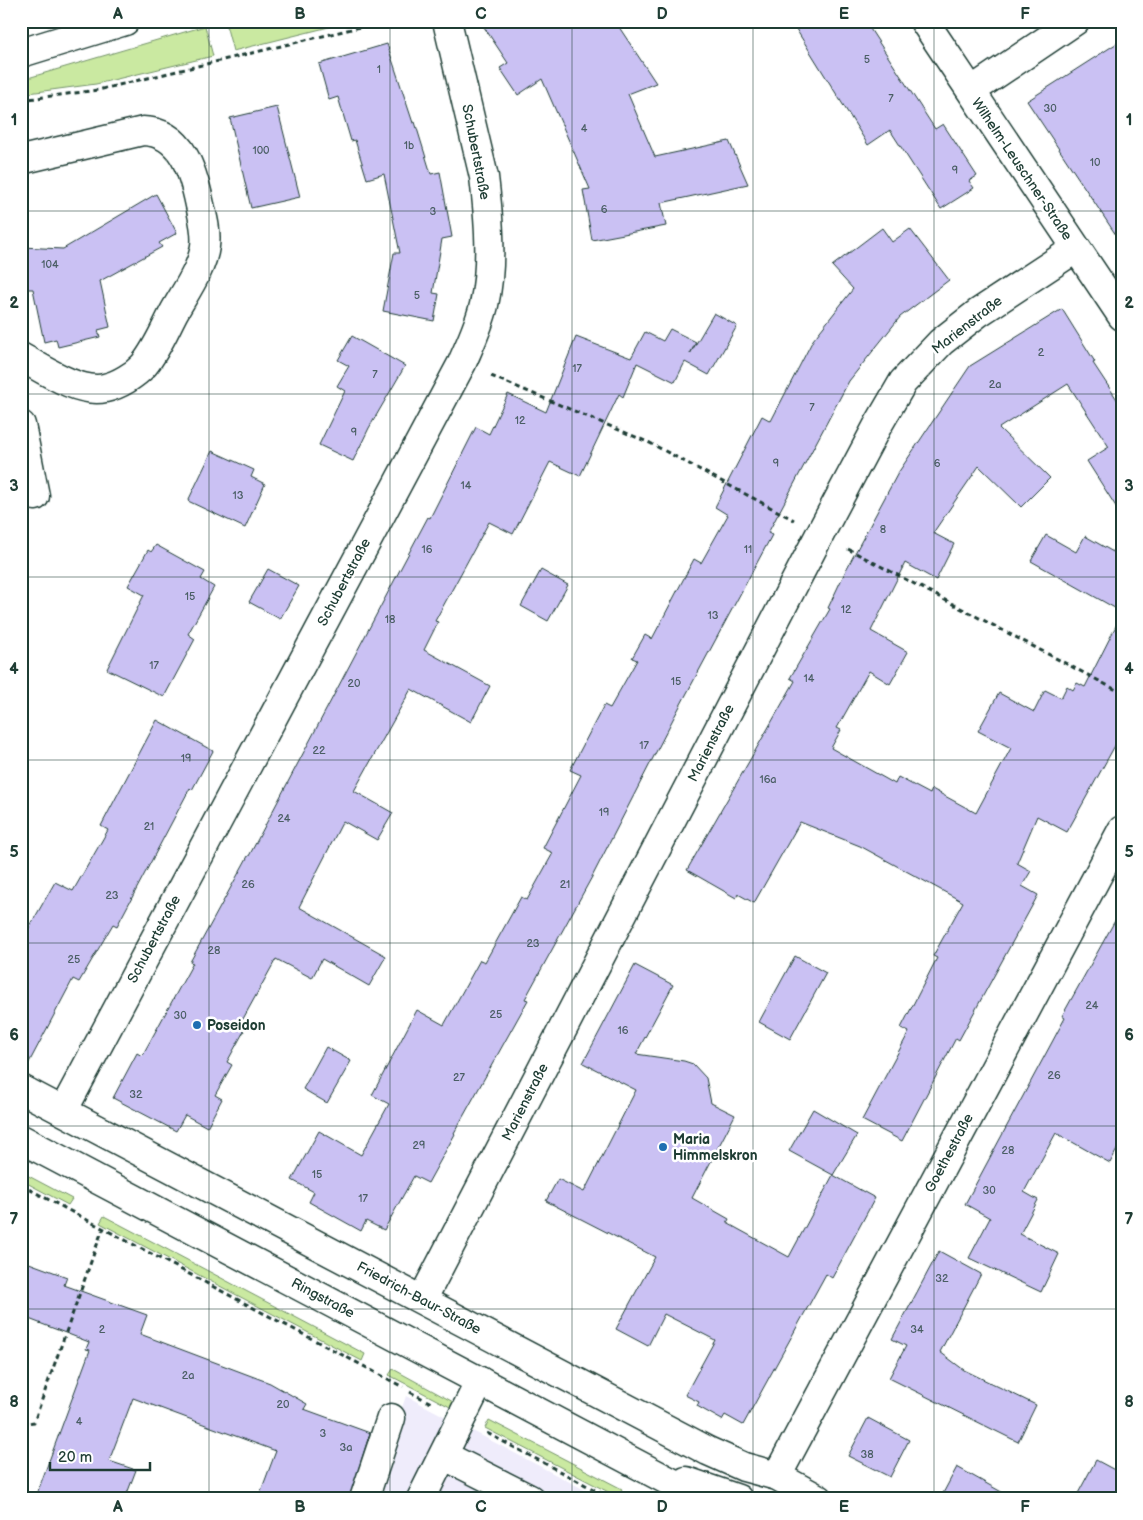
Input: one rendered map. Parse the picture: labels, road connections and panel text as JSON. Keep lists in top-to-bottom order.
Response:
{
  "streets": {
    "street": [
      "Schubertstraße",
      "Wilhelm-Leuschner-Straße",
      "Marienstraße",
      "Goethestraße",
      "Ringstraße",
      "Friedrich-Baur-Straße"
    ]
  },
  "crossings": [
    ["Schubertstraße", "Friedrich-Baur-Straße"],
    ["Wilhelm-Leuschner-Straße", "Marienstraße"],
    ["Marienstraße", "Friedrich-Baur-Straße"],
    ["Goethestraße", "Friedrich-Baur-Straße"]
  ],
  "places": ["Poseidon", "Maria Himmelskron"],
  "house_numbers": [
    "5",
    "1",
    "7",
    "30",
    "4",
    "1b",
    "100",
    "10",
    "9",
    "6",
    "3",
    "104",
    "5",
    "2",
    "17",
    "7",
    "2a",
    "7",
    "12",
    "9",
    "9",
    "6",
    "14",
    "13",
    "8",
    "16",
    "11",
    "15",
    "12",
    "13",
    "18",
    "17",
    "14",
    "15",
    "20",
    "17",
    "22",
    "19",
    "16a",
    "19",
    "24",
    "21",
    "26",
    "21",
    "23",
    "23",
    "28",
    "25",
    "24",
    "25",
    "30",
    "16",
    "26",
    "27",
    "32",
    "29",
    "28",
    "15",
    "30",
    "17",
    "32",
    "2",
    "34",
    "2a",
    "20",
    "4",
    "3",
    "3a",
    "38"
  ],
  "scale_bar": "20 m",
  "grid": {
    "columns": [
      "A",
      "B",
      "C",
      "D",
      "E",
      "F"
    ],
    "rows": [
      "1",
      "2",
      "3",
      "4",
      "5",
      "6",
      "7",
      "8"
    ]
  }
}
